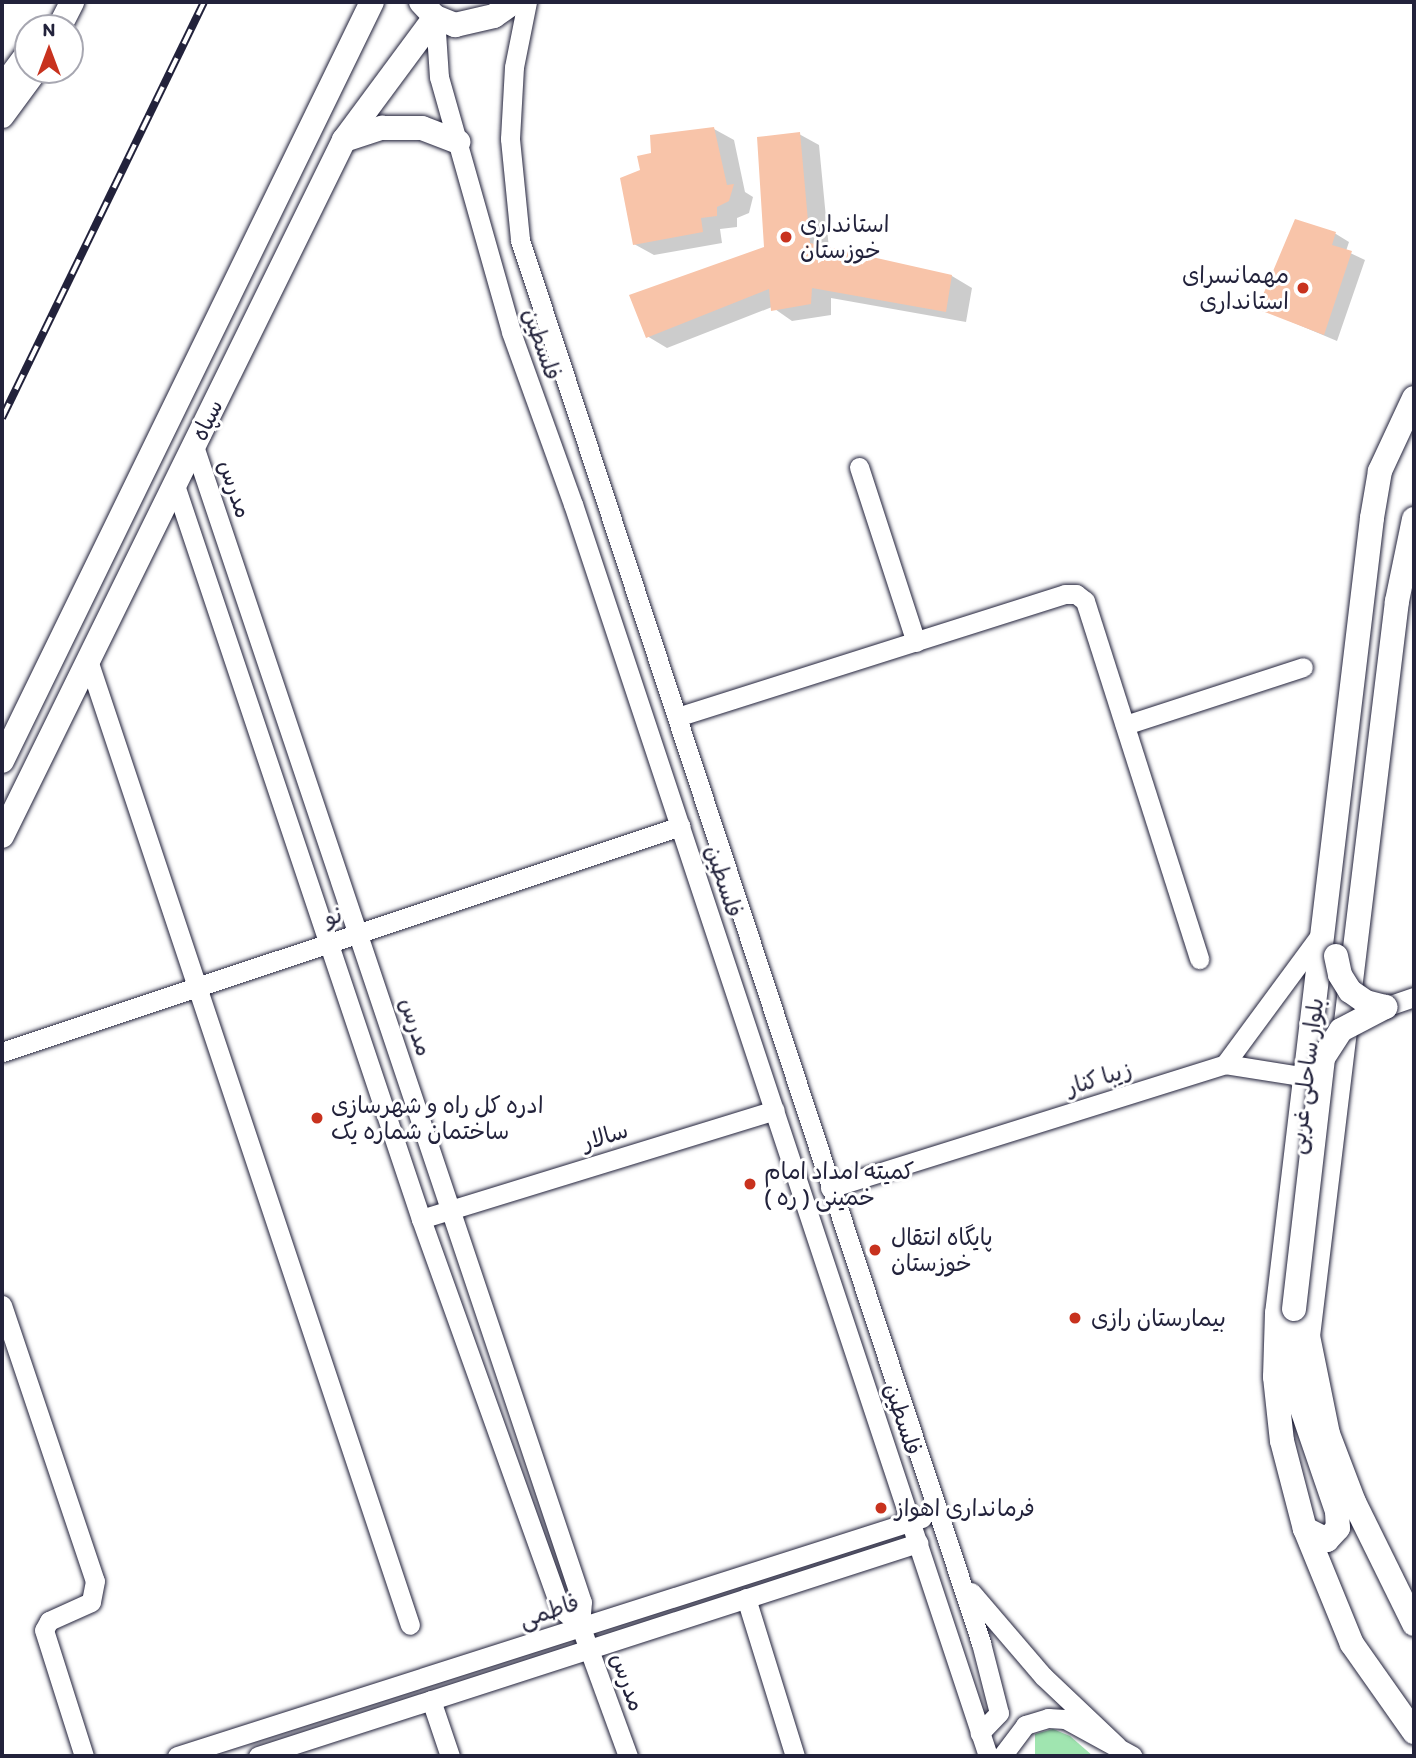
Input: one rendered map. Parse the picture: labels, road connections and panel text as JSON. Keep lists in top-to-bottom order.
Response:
{
  "streets": {
    "main road": ["سپاه", "بلوار ساحلی غربی"],
    "street": [
      "فلسطین",
      "مدرس",
      "نو",
      "زیبا کنار",
      "سالار",
      "فاطمی"
    ]
  },
  "crossings": [
    ["فلسطین", "سپاه"],
    ["فلسطین", "نو"],
    ["فلسطین", "زیبا کنار"],
    ["فلسطین", "سالار"],
    ["فلسطین", "فاطمی"],
    ["سپاه", "مدرس"],
    ["مدرس", "نو"],
    ["مدرس", "سالار"],
    ["مدرس", "فاطمی"]
  ],
  "places": [
    "استانداری خوزستان",
    "مهمانسرای استانداری",
    "ادره کل راه و شهرسازی ساختمان شماره یک",
    "کمیته امداد امام خمینی ( ره )",
    "پایگاه انتقال خوزستان",
    "بیمارستان رازی",
    "فرمانداری اهواز"
  ],
  "north": "top"
}
